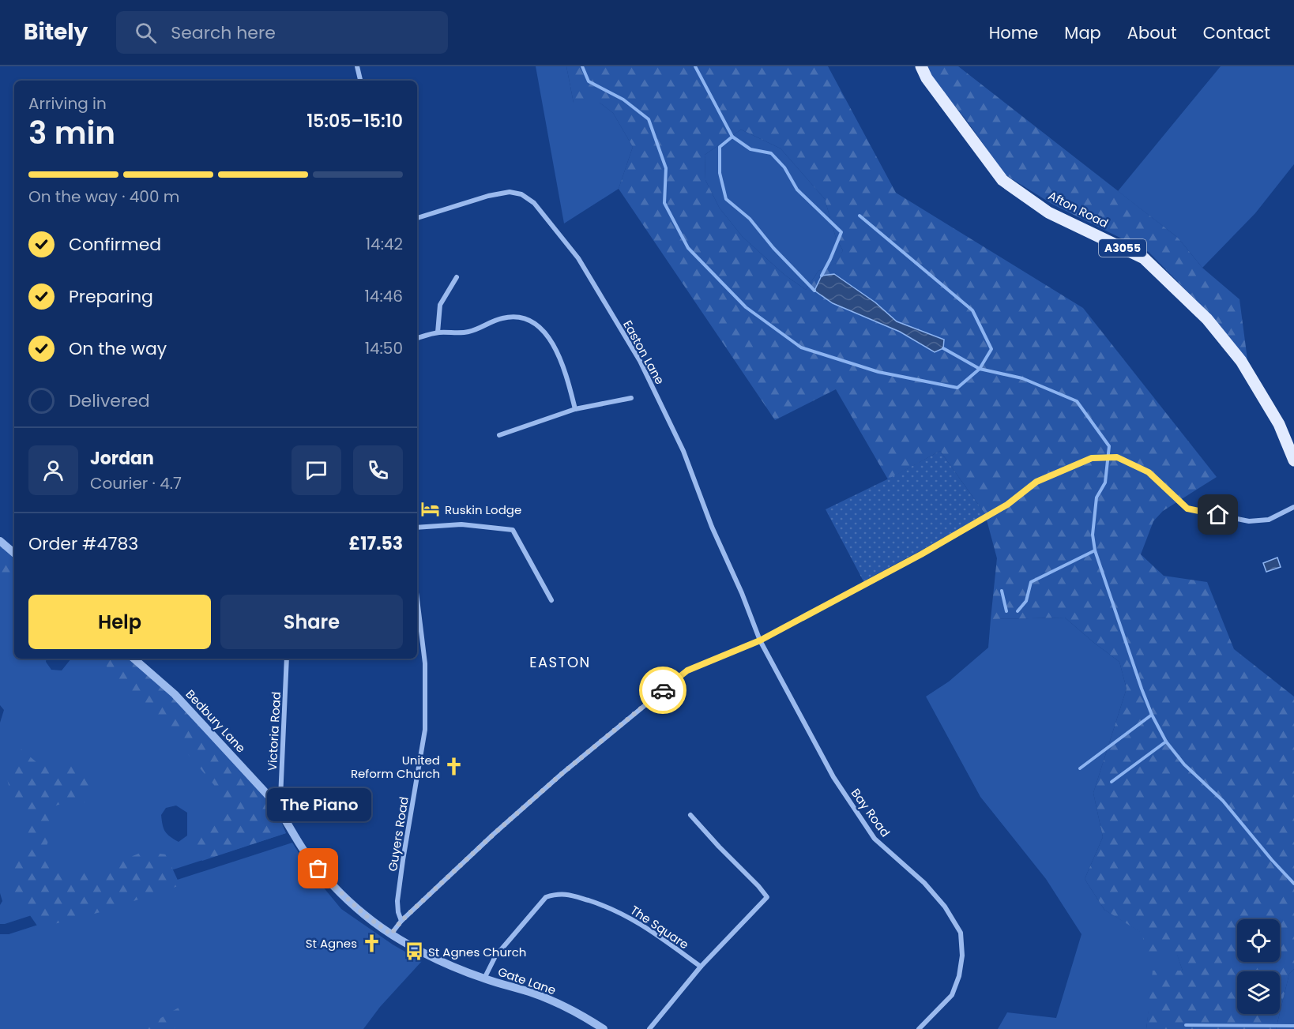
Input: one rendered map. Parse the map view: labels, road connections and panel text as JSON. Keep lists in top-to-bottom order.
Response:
{
  "streets": {
    "main road": ["Afton Road", "A3055"],
    "street": [
      "Easton Lane",
      "Bedbury Lane",
      "Victoria Road",
      "Bay Road",
      "Guyers Road",
      "The Square",
      "Gate Lane"
    ]
  },
  "crossings": [
    ["Easton Lane", "Bay Road"],
    ["Bedbury Lane", "Victoria Road"],
    ["Bedbury Lane", "Gate Lane"],
    ["Victoria Road", "Gate Lane"],
    ["The Square", "Gate Lane"]
  ],
  "districts": ["EASTON"],
  "places": {
    "hotel": ["Ruskin Lodge"],
    "church": ["United Reform Church", "St Agnes"],
    "other": ["The Piano"],
    "bus stop": ["St Agnes Church"]
  },
  "page": {
    "header": "Bitely",
    "search": "Search here",
    "nav": [
      "Home",
      "Map",
      "About",
      "Contact"
    ],
    "heading": ["3 min", "Arriving in", "15:05–15:10"],
    "panel": [
      "Jordan",
      "Courier · 4.7",
      "Order #4783",
      "£17.53"
    ],
    "bar": "On the way · 400 m",
    "list": [
      ["Confirmed", "14:42"],
      ["Preparing", "14:46"],
      ["On the way", "14:50"],
      "Delivered"
    ],
    "buttons": ["Help", "Share"],
    "bubble": "The Piano"
  }
}
